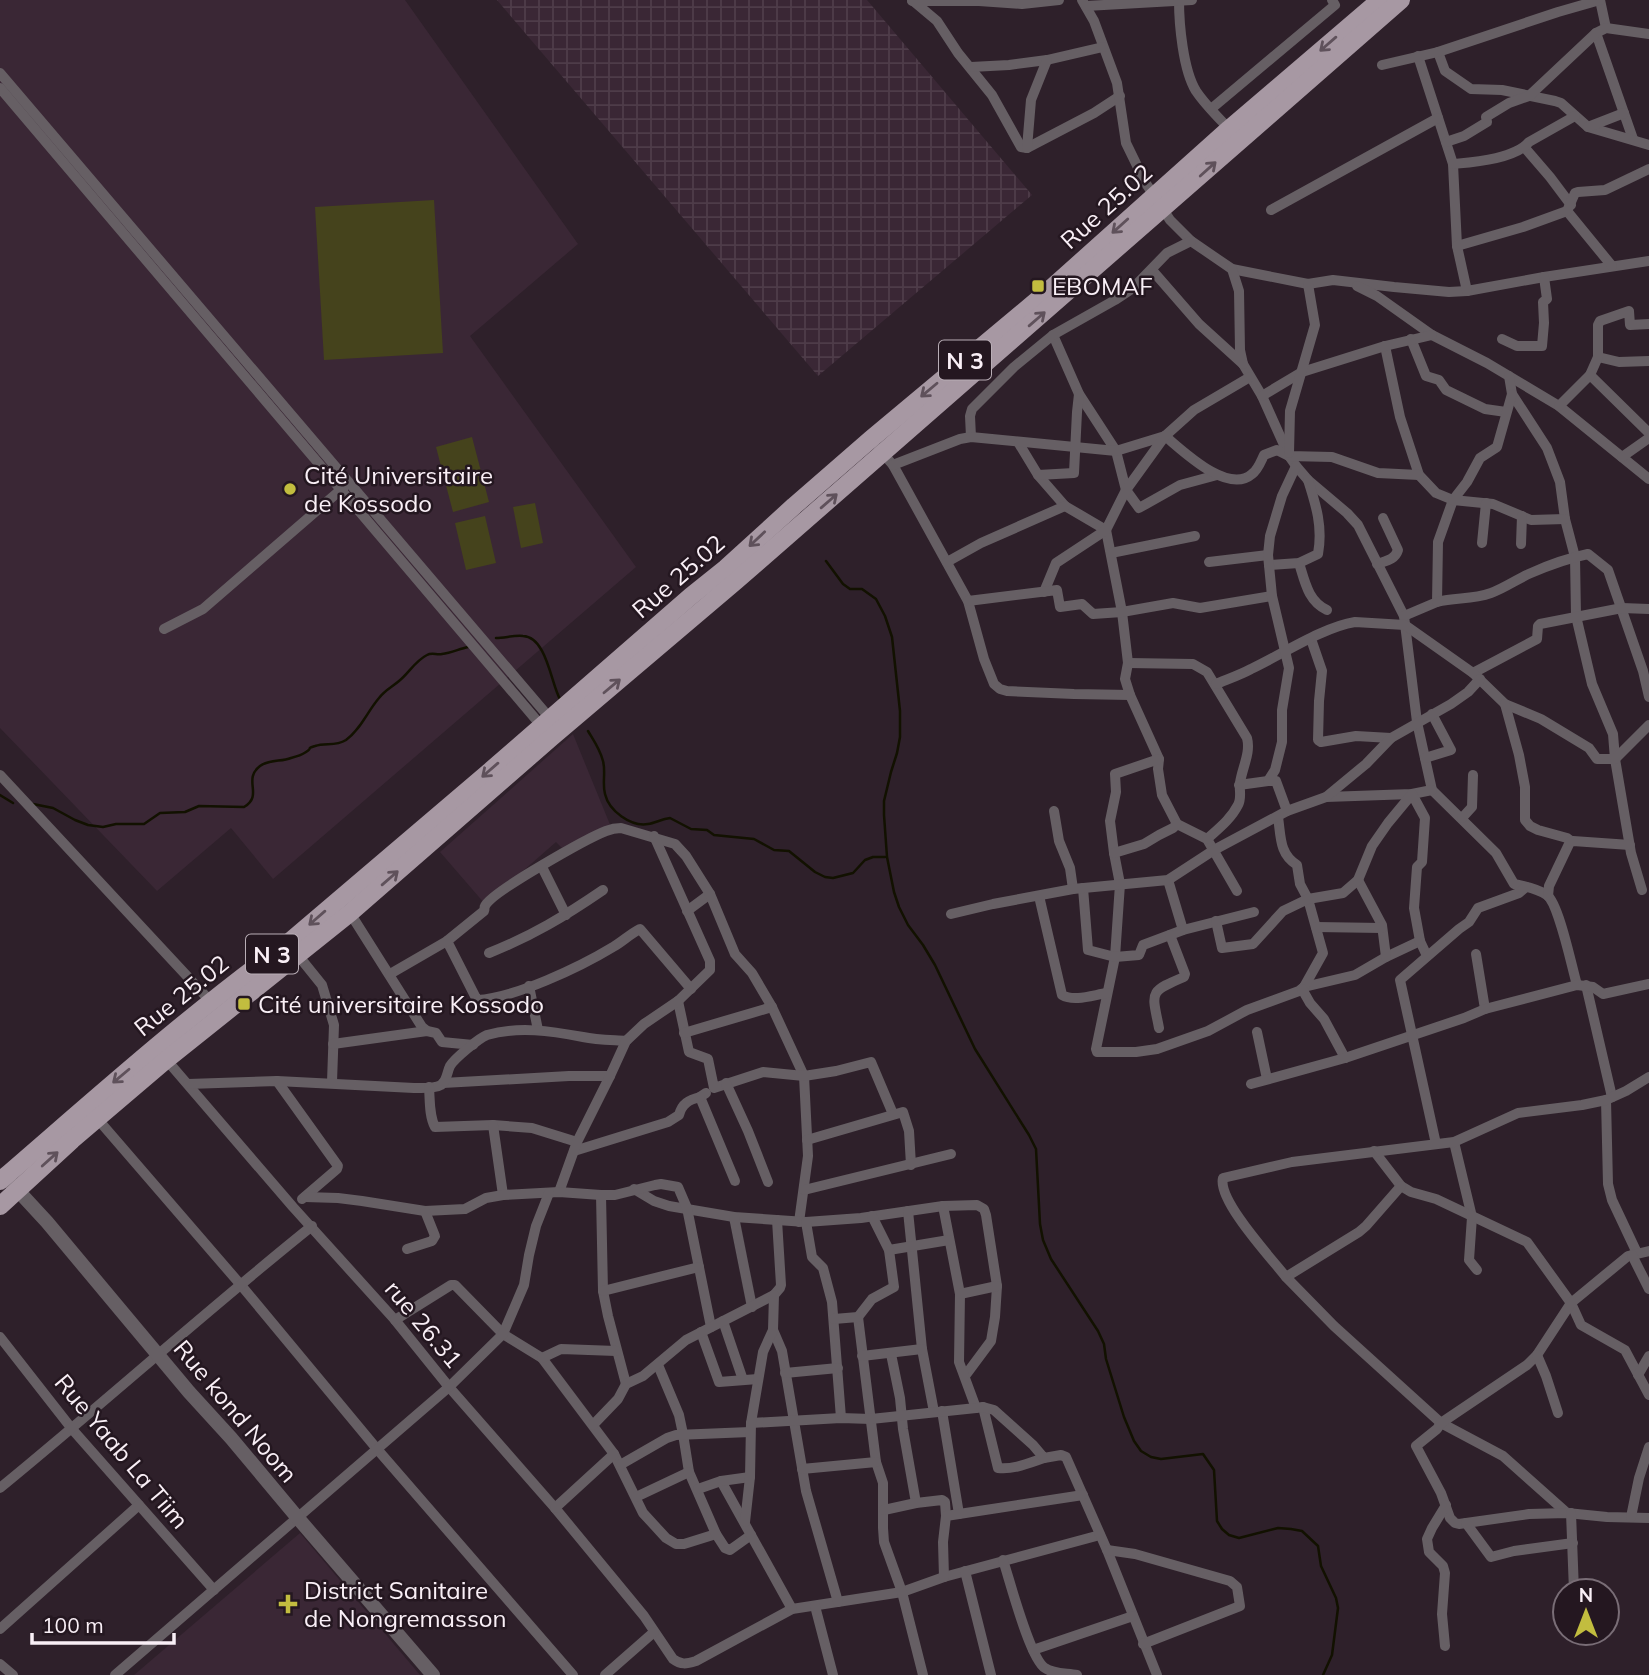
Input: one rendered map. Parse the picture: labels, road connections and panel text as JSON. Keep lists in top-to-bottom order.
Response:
{
  "streets": {
    "main road": ["Rue 25.02", "N 3"],
    "street": ["rue 26.31", "Rue kond Noom", "Rue Yaab La Tiim"]
  },
  "crossings": [
    ["Rue 25.02", "N 3"],
    ["Rue 25.02", "rue 26.31"],
    ["Rue 25.02", "Rue kond Noom"],
    ["N 3", "rue 26.31"]
  ],
  "places": {
    "transit": ["EBOMAF", "Cité universitaire Kossodo"],
    "other": ["Cité Universitaire de Kossodo"],
    "health": ["District Sanitaire de Nongremasson"]
  },
  "scale_bar": "100 m",
  "north": "top"
}
